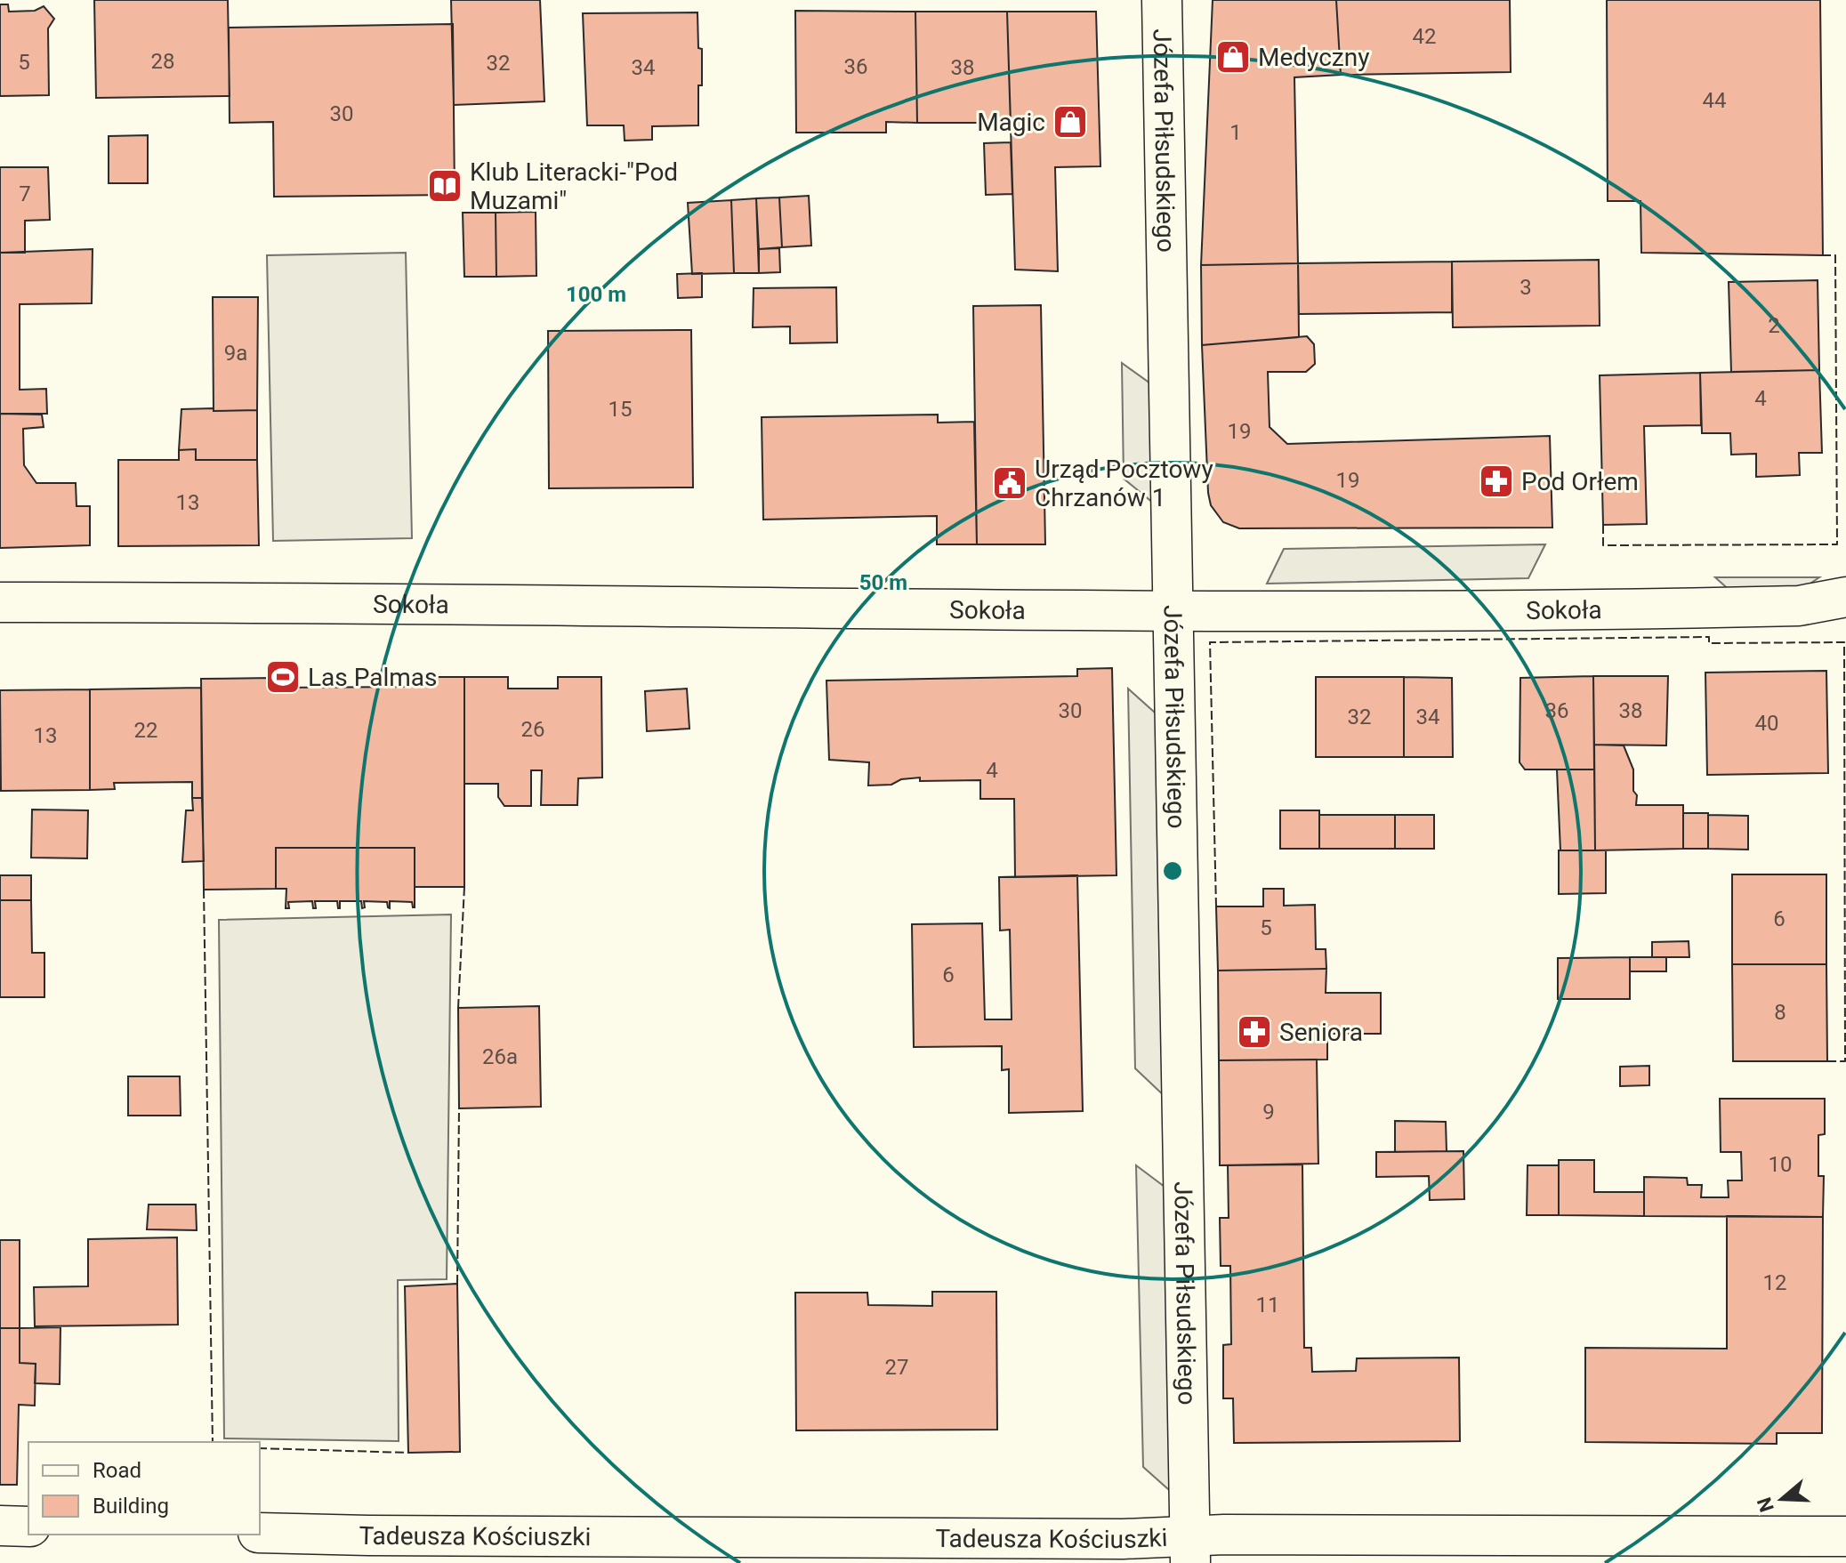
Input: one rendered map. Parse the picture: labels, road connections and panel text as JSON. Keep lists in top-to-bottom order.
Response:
{
  "streets": {
    "street": ["Józefa Piłsudskiego", "Sokoła", "Tadeusza Kościuszki"]
  },
  "crossings": [
    ["Józefa Piłsudskiego", "Sokoła"],
    ["Józefa Piłsudskiego", "Tadeusza Kościuszki"]
  ],
  "places": {
    "shop": ["Medyczny", "Magic"],
    "library": ["Klub Literacki-\"Pod Muzami\""],
    "pharmacy": ["Pod Orłem", "Seniora"],
    "public building": ["Urząd Pocztowy Chrzanów 1"],
    "sports": ["Las Palmas"]
  },
  "house_numbers": [
    "42",
    "28",
    "5",
    "32",
    "36",
    "34",
    "38",
    "44",
    "30",
    "1",
    "7",
    "3",
    "2",
    "9a",
    "4",
    "15",
    "19",
    "19",
    "13",
    "30",
    "36",
    "38",
    "32",
    "34",
    "40",
    "26",
    "22",
    "13",
    "4",
    "6",
    "5",
    "6",
    "8",
    "26a",
    "9",
    "10",
    "12",
    "11",
    "27"
  ],
  "legend": ["Road", "Building"],
  "north": "left",
  "rings": ["100 m", "50 m"]
}
